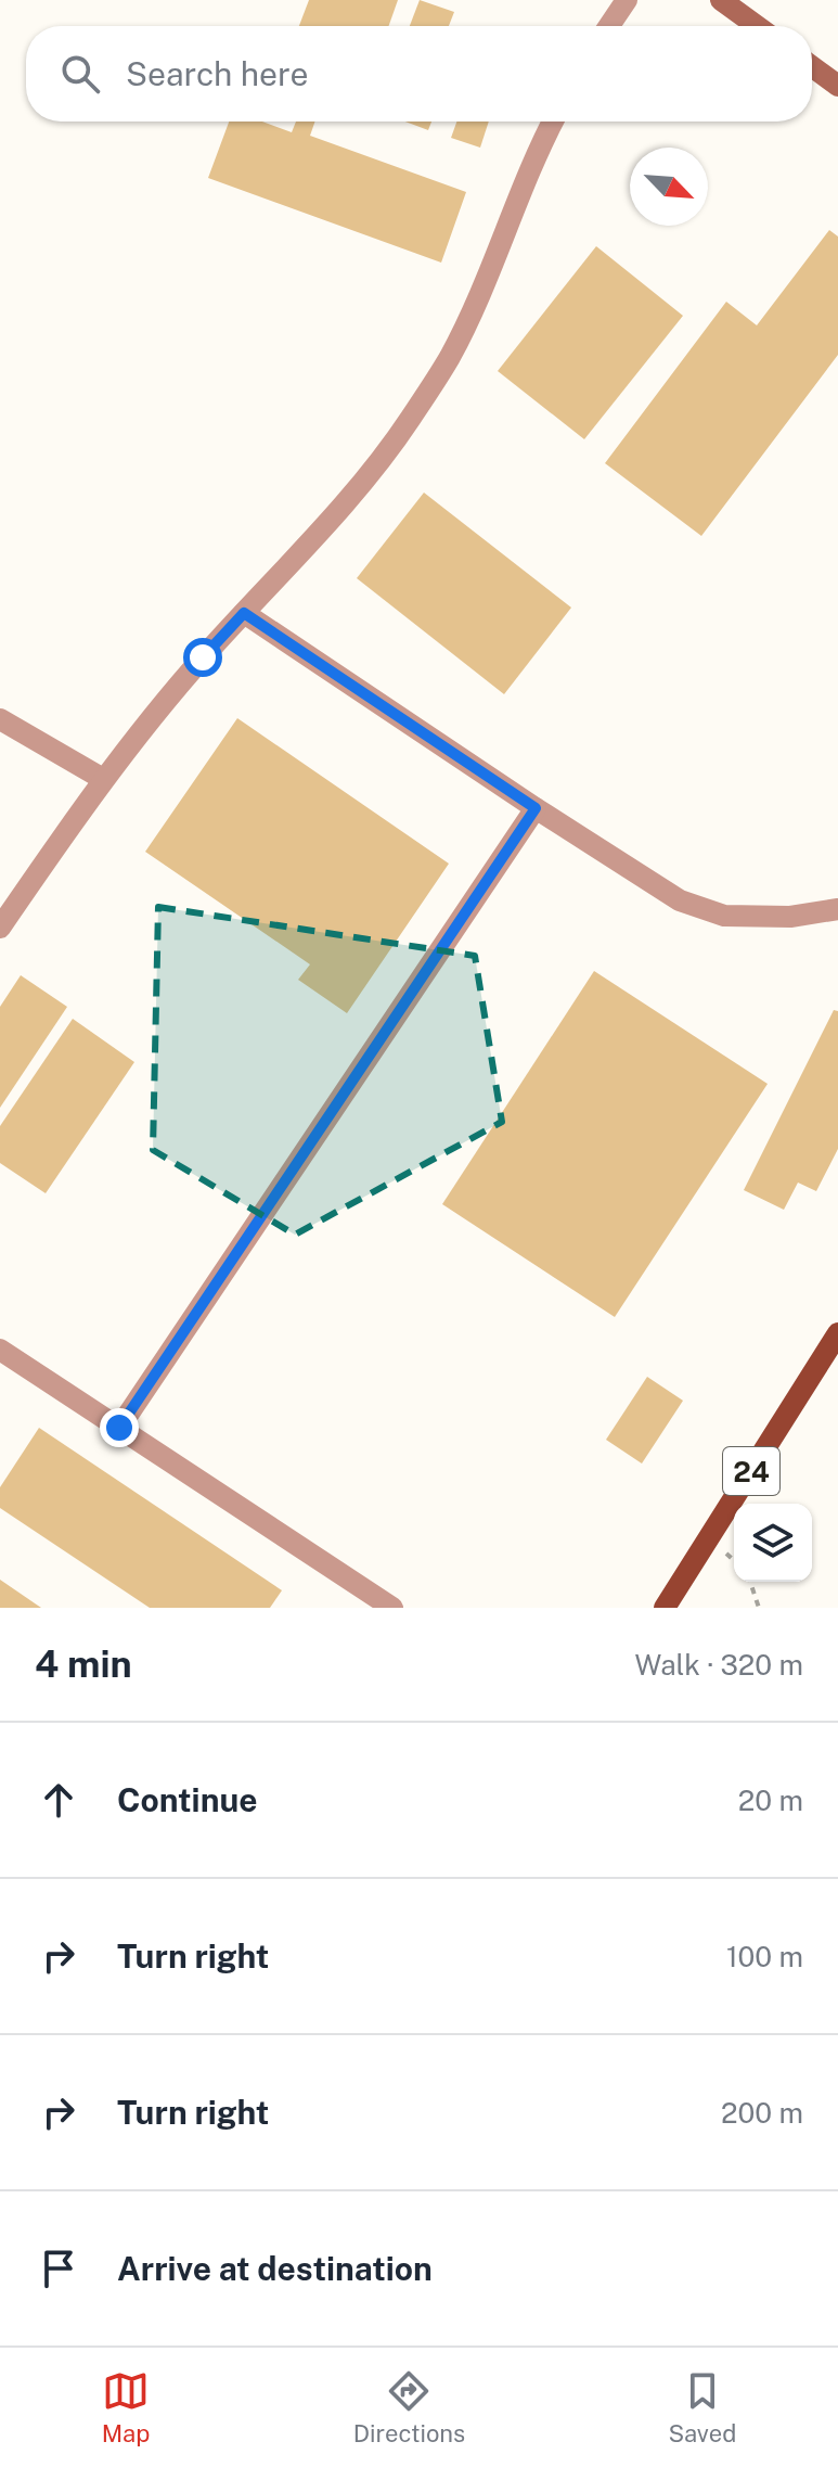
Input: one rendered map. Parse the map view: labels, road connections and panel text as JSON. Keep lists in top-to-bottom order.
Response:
{
  "streets": {
    "main road": ["24"]
  },
  "north": "bottom right",
  "page": {
    "search": "Search here",
    "heading": ["4 min", "Walk · 320 m"],
    "list": [
      ["Continue", "20 m"],
      ["Turn right", "100 m"],
      ["Turn right", "200 m"],
      "Arrive at destination"
    ],
    "nav": ["Map", "Directions", "Saved"]
  }
}
